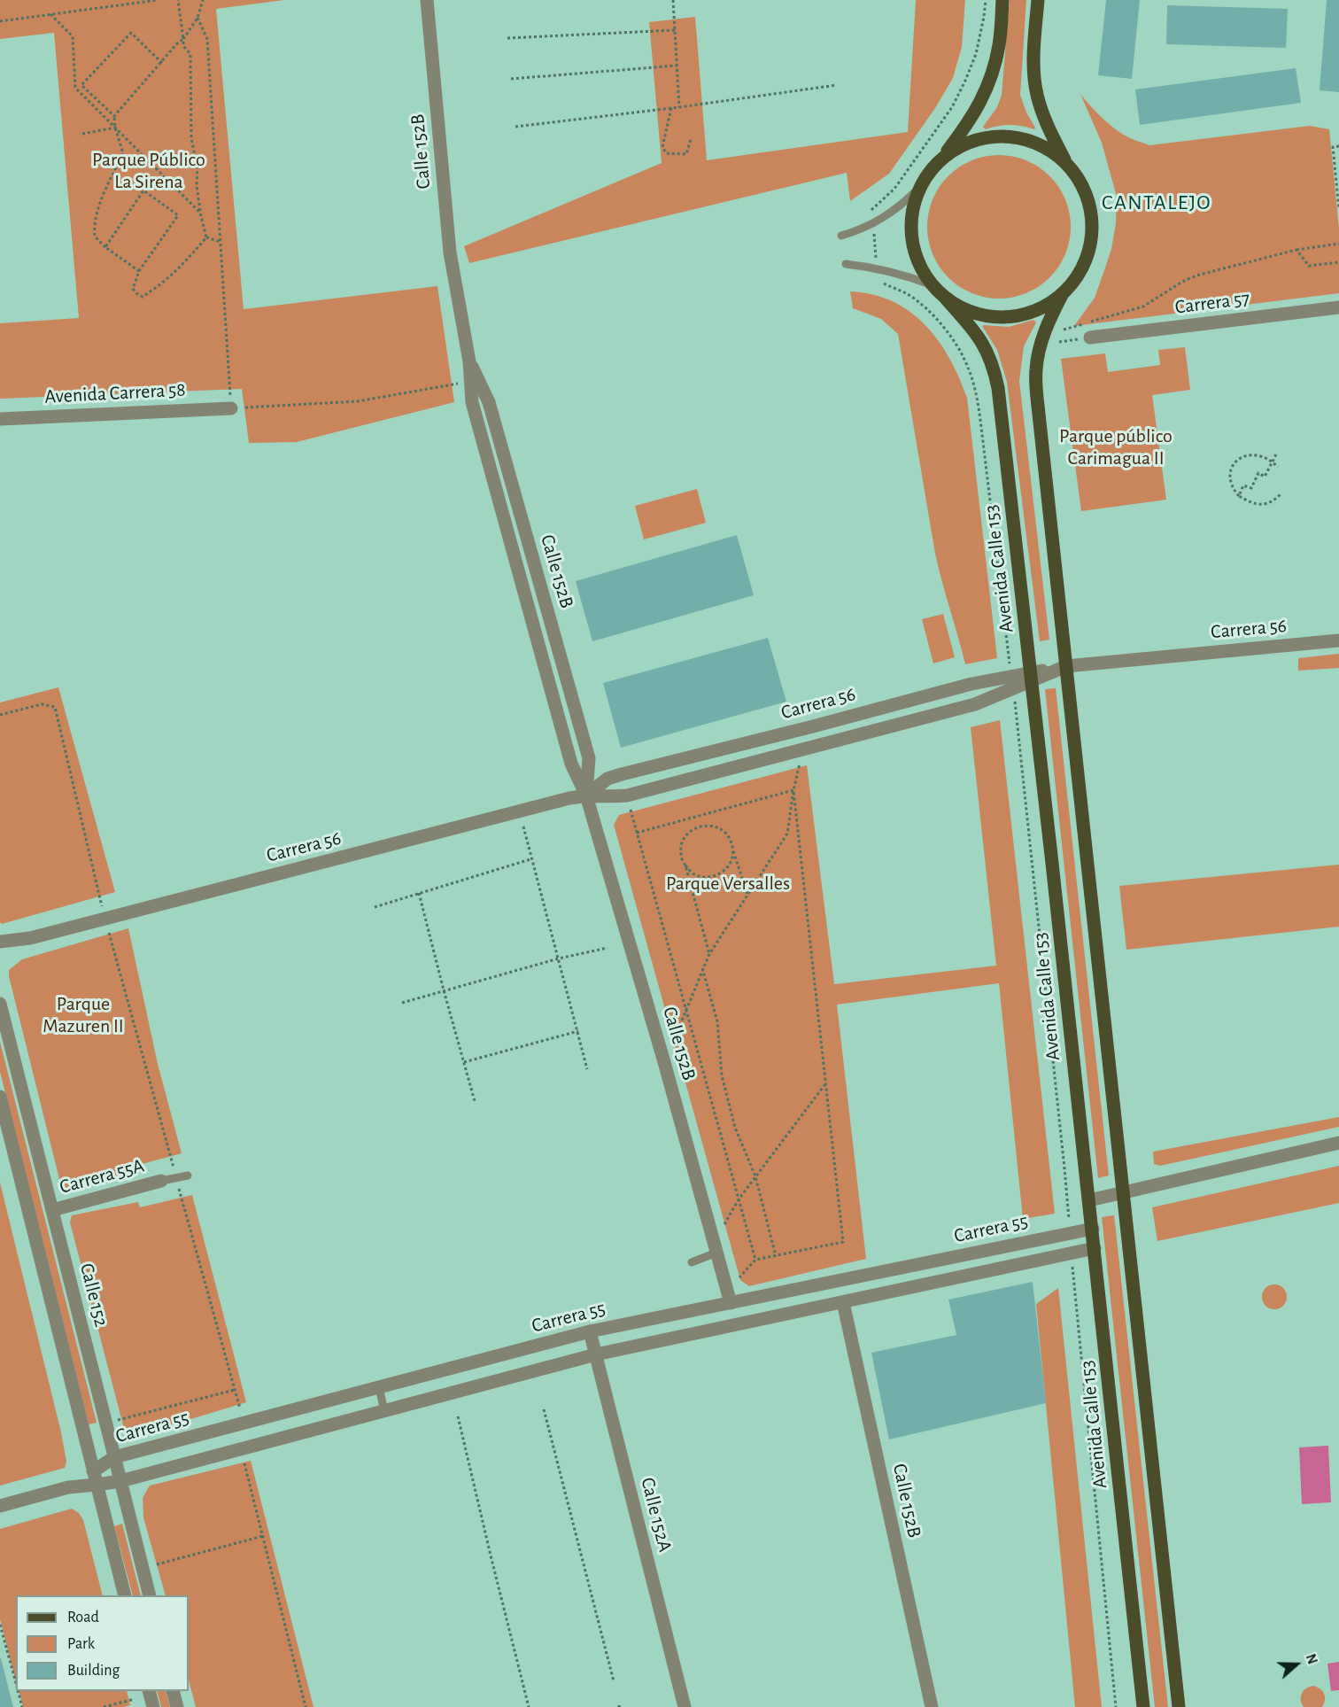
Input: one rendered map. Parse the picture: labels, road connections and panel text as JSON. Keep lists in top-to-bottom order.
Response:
{
  "streets": {
    "main road": ["Avenida Calle 153"],
    "street": [
      "Calle 152B",
      "Carrera 57",
      "Avenida Carrera 58",
      "Carrera 56",
      "Carrera 55A",
      "Carrera 55",
      "Calle 152",
      "Calle 152A"
    ]
  },
  "crossings": [
    ["Calle 152B", "Carrera 56"],
    ["Calle 152B", "Carrera 55"],
    ["Avenida Calle 153", "Carrera 56"],
    ["Avenida Calle 153", "Carrera 55"],
    ["Carrera 55A", "Calle 152"],
    ["Carrera 55", "Calle 152"],
    ["Carrera 55", "Calle 152A"]
  ],
  "districts": ["CANTALEJO"],
  "parks": [
    "Parque Público La Sirena",
    "Parque público Carimagua II",
    "Parque Versalles",
    "Parque Mazuren II"
  ],
  "legend": ["Road", "Park", "Building"],
  "north": "right"
}
